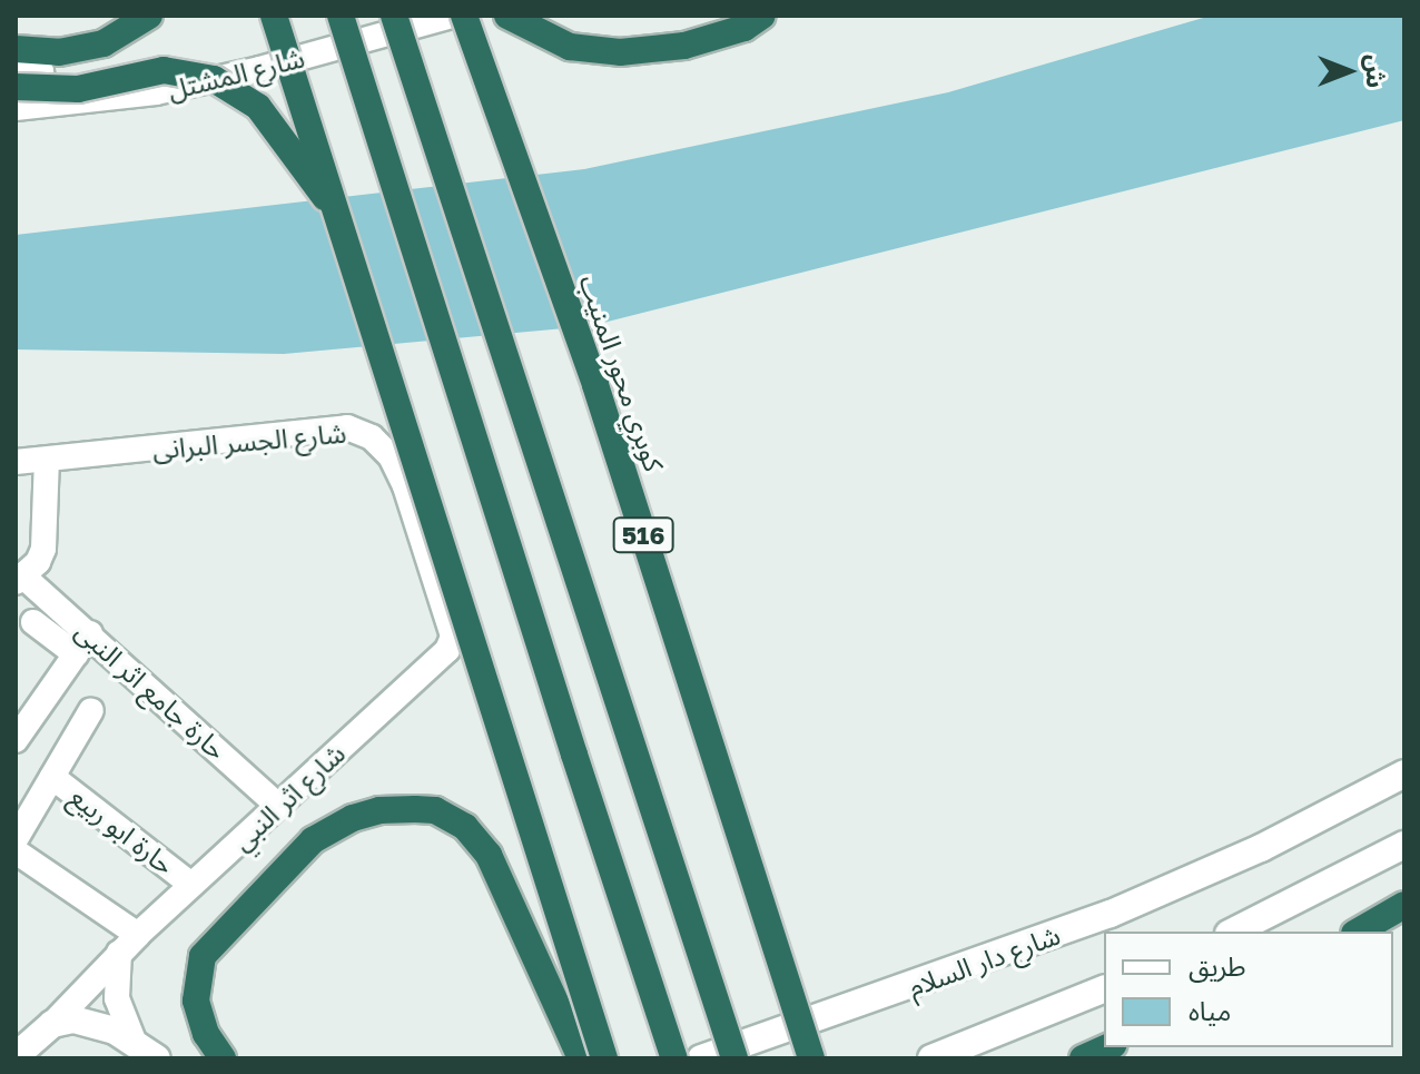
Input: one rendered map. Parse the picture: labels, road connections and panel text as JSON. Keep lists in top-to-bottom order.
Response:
{
  "streets": {
    "highway": ["كوبري محور المنيب", "516"],
    "main road": ["شارع دار السلام"],
    "street": [
      "شارع المشتل",
      "شارع الجسر البرانى",
      "حارة جامع اثر النبى",
      "شارع اثر النبي",
      "حارة ابو ربيع"
    ]
  },
  "crossings": [
    ["شارع الجسر البرانى", "شارع اثر النبي"],
    ["حارة جامع اثر النبى", "شارع اثر النبي"],
    ["شارع اثر النبي", "حارة ابو ربيع"]
  ],
  "legend": ["طريق", "مياه"],
  "north": "right"
}
